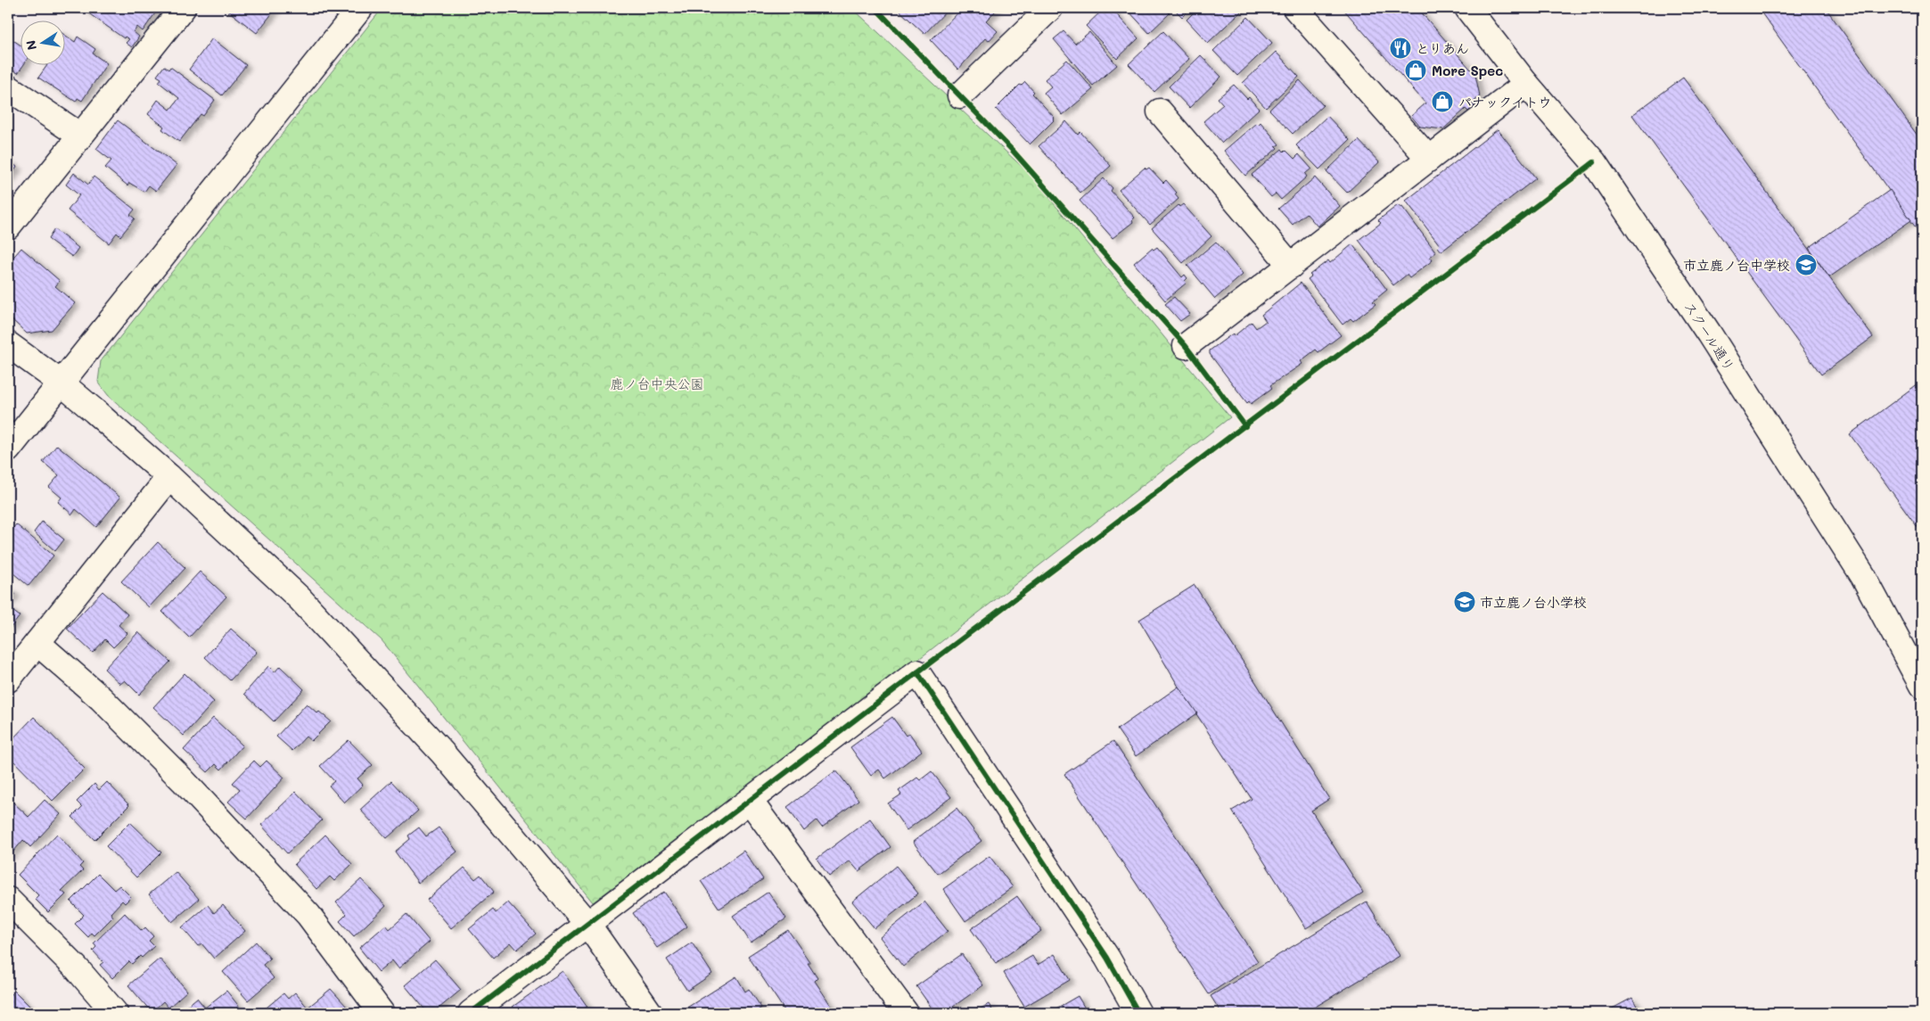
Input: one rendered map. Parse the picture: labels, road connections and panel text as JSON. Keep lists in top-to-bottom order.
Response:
{
  "streets": {
    "street": ["スクール通り"]
  },
  "parks": ["鹿ノ台中央公園"],
  "places": {
    "restaurant": ["とりあん"],
    "shop": ["More Spec", "パナックイトウ"],
    "school or university": ["市立鹿ノ台中学校", "市立鹿ノ台小学校"]
  },
  "north": "left"
}
